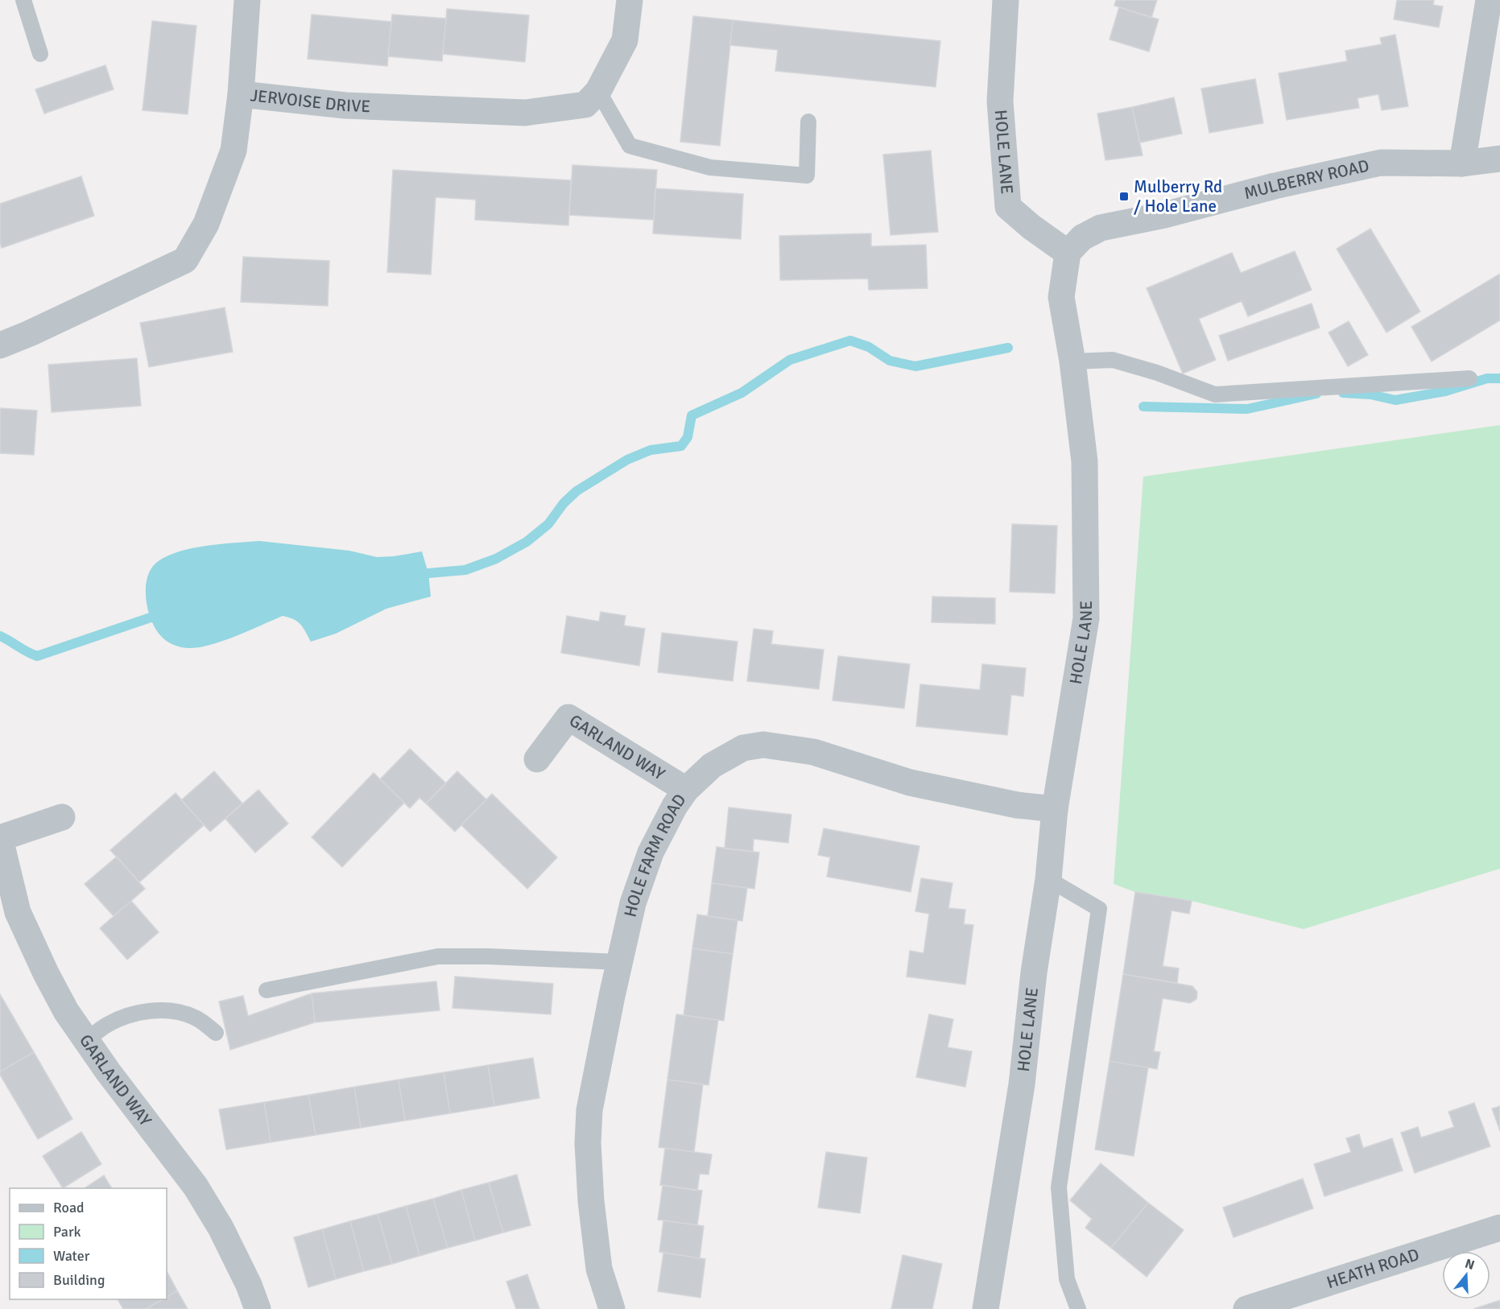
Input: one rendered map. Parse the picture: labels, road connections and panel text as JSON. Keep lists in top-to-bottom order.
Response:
{
  "streets": {
    "street": [
      "JERVOISE DRIVE",
      "HOLE LANE",
      "MULBERRY ROAD",
      "GARLAND WAY",
      "HOLE FARM ROAD",
      "HEATH ROAD"
    ]
  },
  "crossings": [
    ["HOLE LANE", "MULBERRY ROAD"],
    ["HOLE LANE", "HOLE FARM ROAD"],
    ["GARLAND WAY", "HOLE FARM ROAD"]
  ],
  "places": {
    "transit": ["Mulberry Rd / Hole Lane"]
  },
  "legend": [
    "Road",
    "Park",
    "Water",
    "Building"
  ],
  "north": "top"
}
